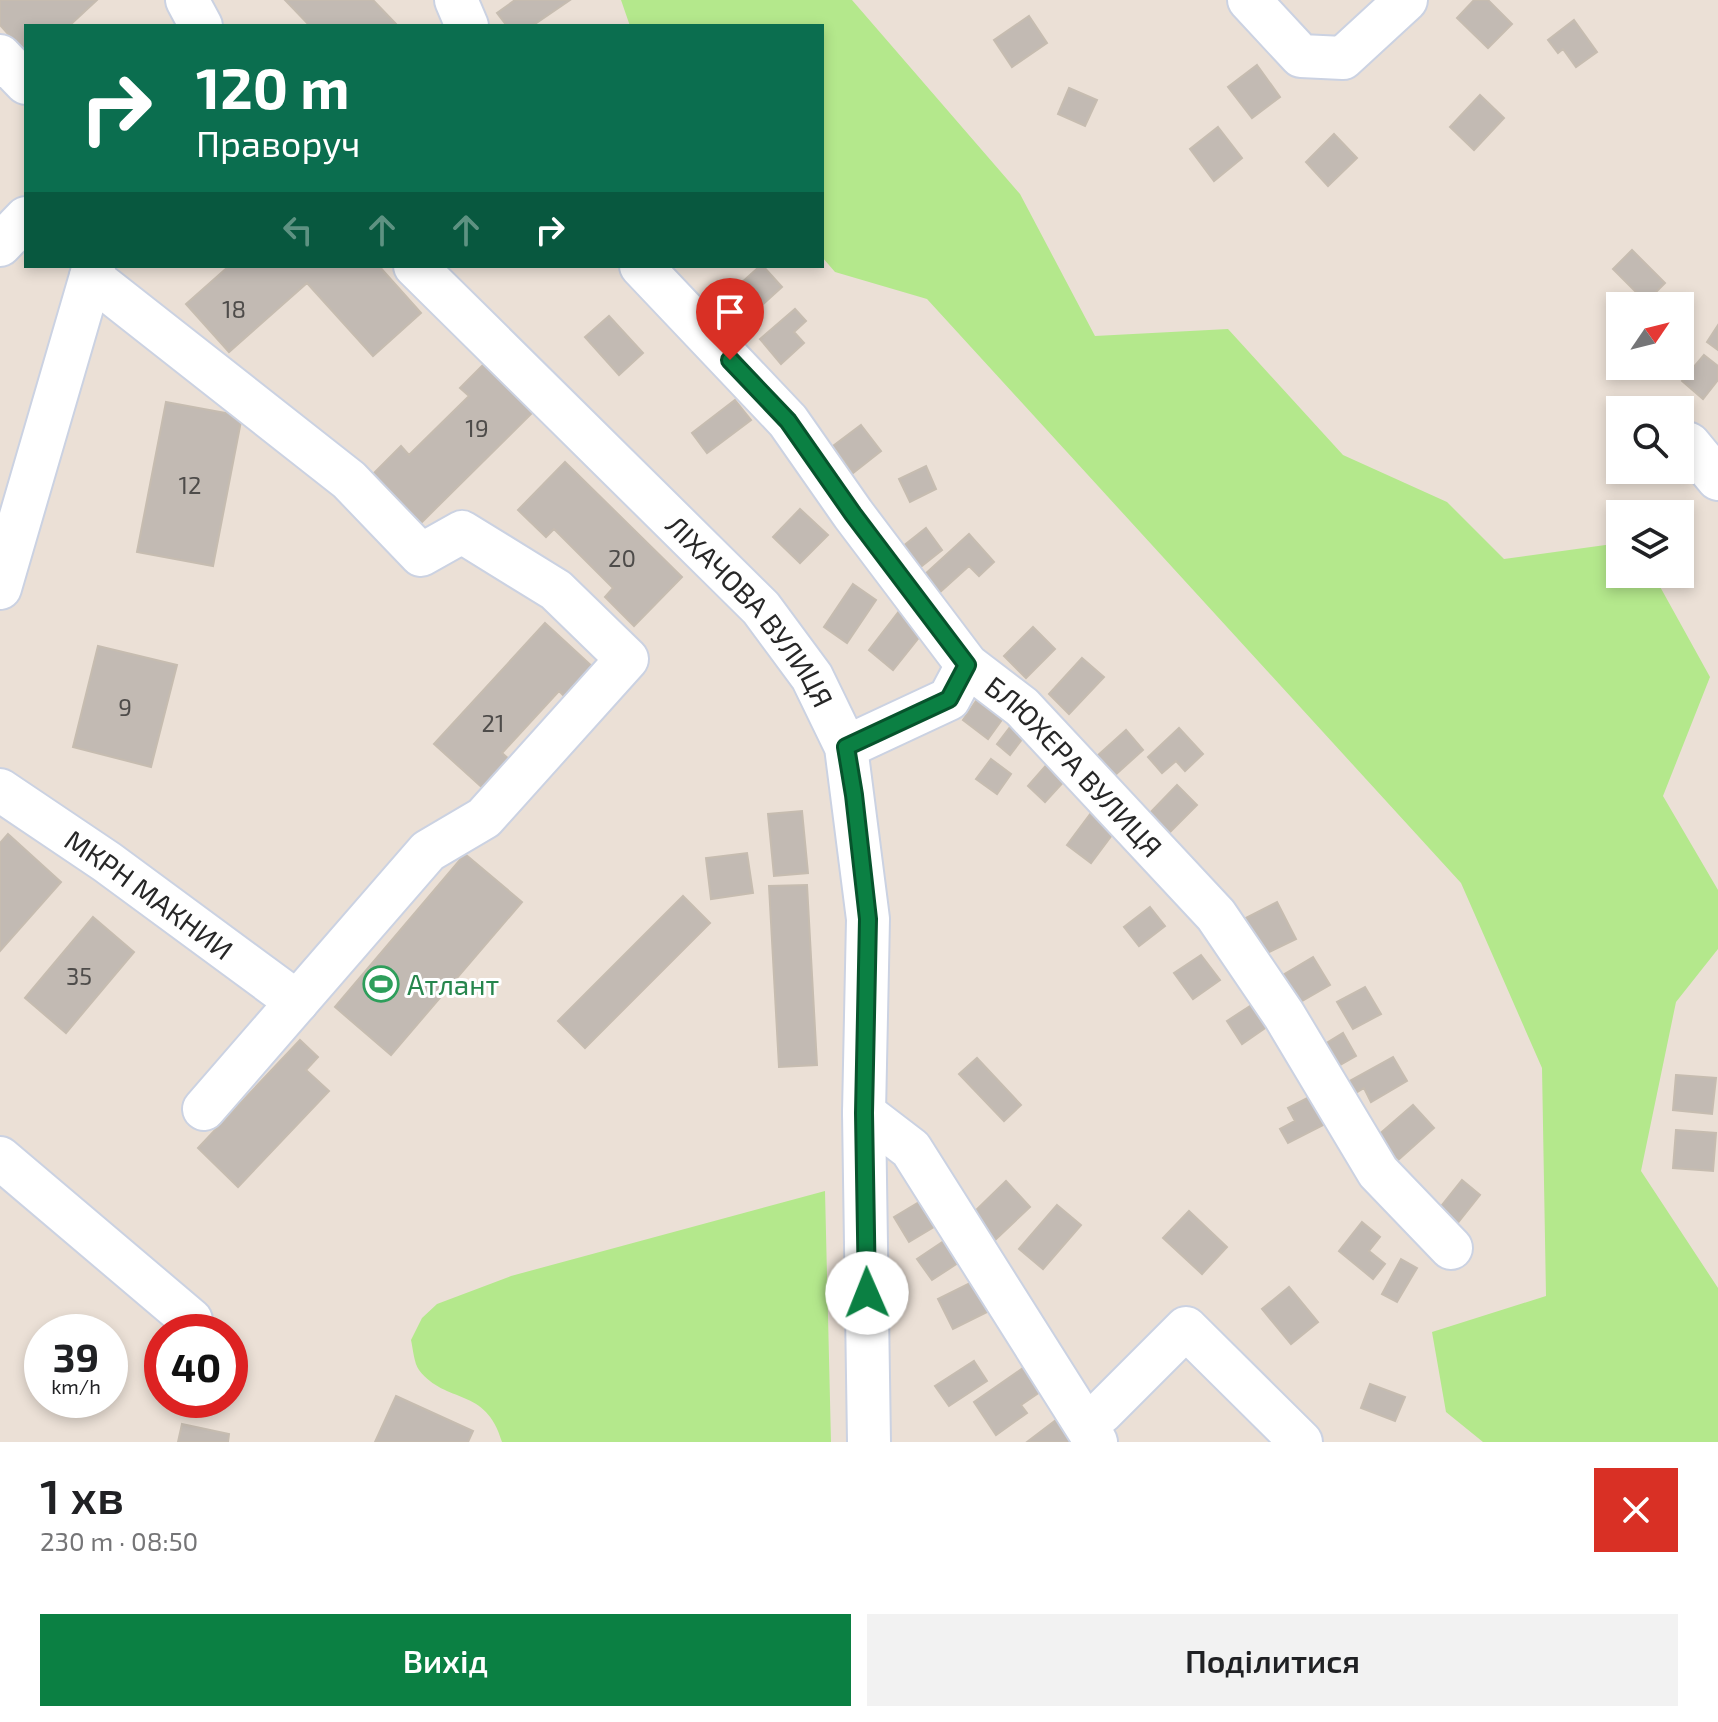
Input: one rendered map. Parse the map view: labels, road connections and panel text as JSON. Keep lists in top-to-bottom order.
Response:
{
  "streets": {
    "street": ["ЛІХАЧОВА ВУЛИЦЯ", "БЛЮХЕРА ВУЛИЦЯ", "МКРН МАКНИИ"]
  },
  "places": {
    "sports": ["Атлант"]
  },
  "house_numbers": [
    "18",
    "19",
    "12",
    "20",
    "9",
    "21",
    "35"
  ],
  "north": "top right",
  "page": {
    "turn": ["120 m", "Праворуч"],
    "speed": "39 km/h",
    "limit": "40",
    "heading": ["1 хв", "230 m · 08:50"],
    "buttons": ["Вихід", "Поділитися"]
  }
}
